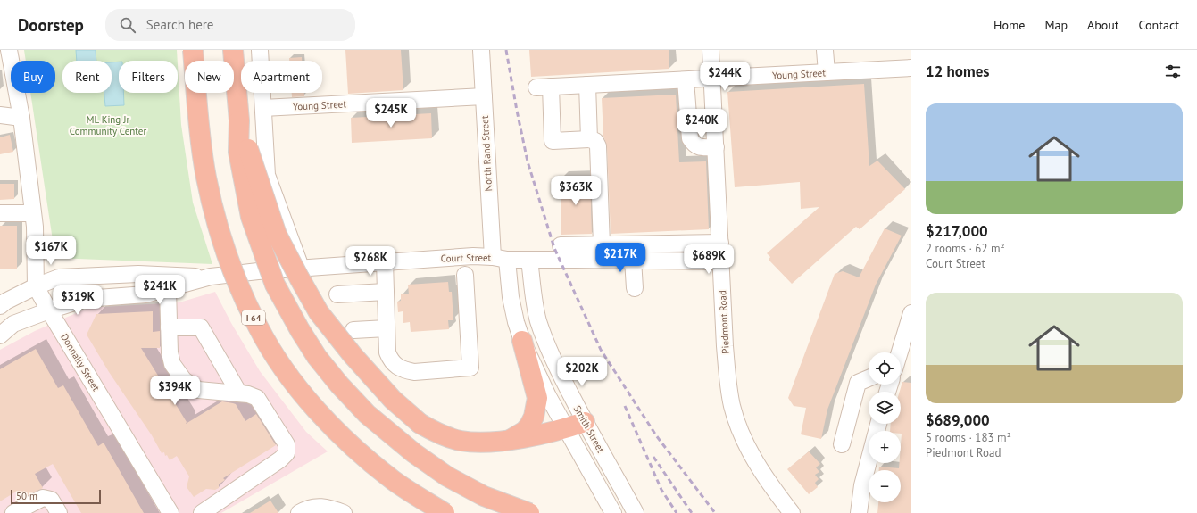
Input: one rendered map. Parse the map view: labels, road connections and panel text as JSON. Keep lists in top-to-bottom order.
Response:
{
  "streets": {
    "highway": ["I 64"],
    "street": [
      "Young Street",
      "North Rand Street",
      "Court Street",
      "Piedmont Road",
      "Donnally Street",
      "Smith Street"
    ]
  },
  "crossings": [
    ["Young Street", "North Rand Street"],
    ["Young Street", "Piedmont Road"],
    ["North Rand Street", "Court Street"],
    ["North Rand Street", "Smith Street"],
    ["Court Street", "Piedmont Road"],
    ["Court Street", "Donnally Street"],
    ["Court Street", "Smith Street"]
  ],
  "parks": ["ML King Jr Community Center"],
  "scale_bar": "50 m",
  "page": {
    "header": "Doorstep",
    "search": "Search here",
    "nav": [
      "Home",
      "Map",
      "About",
      "Contact"
    ],
    "heading": "12 homes",
    "chip": [
      "Buy",
      "Rent",
      "Filters",
      "New",
      "Apartment"
    ],
    "price": [
      "$244K",
      "$245K",
      "$240K",
      "$363K",
      "$167K",
      "$217K",
      "$689K",
      "$268K",
      "$241K",
      "$319K",
      "$202K",
      "$394K"
    ],
    "list": [
      {
        "name": "$217,000",
        "note": "2 rooms · 62 m² · Court Street"
      },
      {
        "name": "$689,000",
        "note": "5 rooms · 183 m² · Piedmont Road"
      }
    ],
    "map_buttons": ["+", "−"],
    "scale": "50 m"
  }
}
